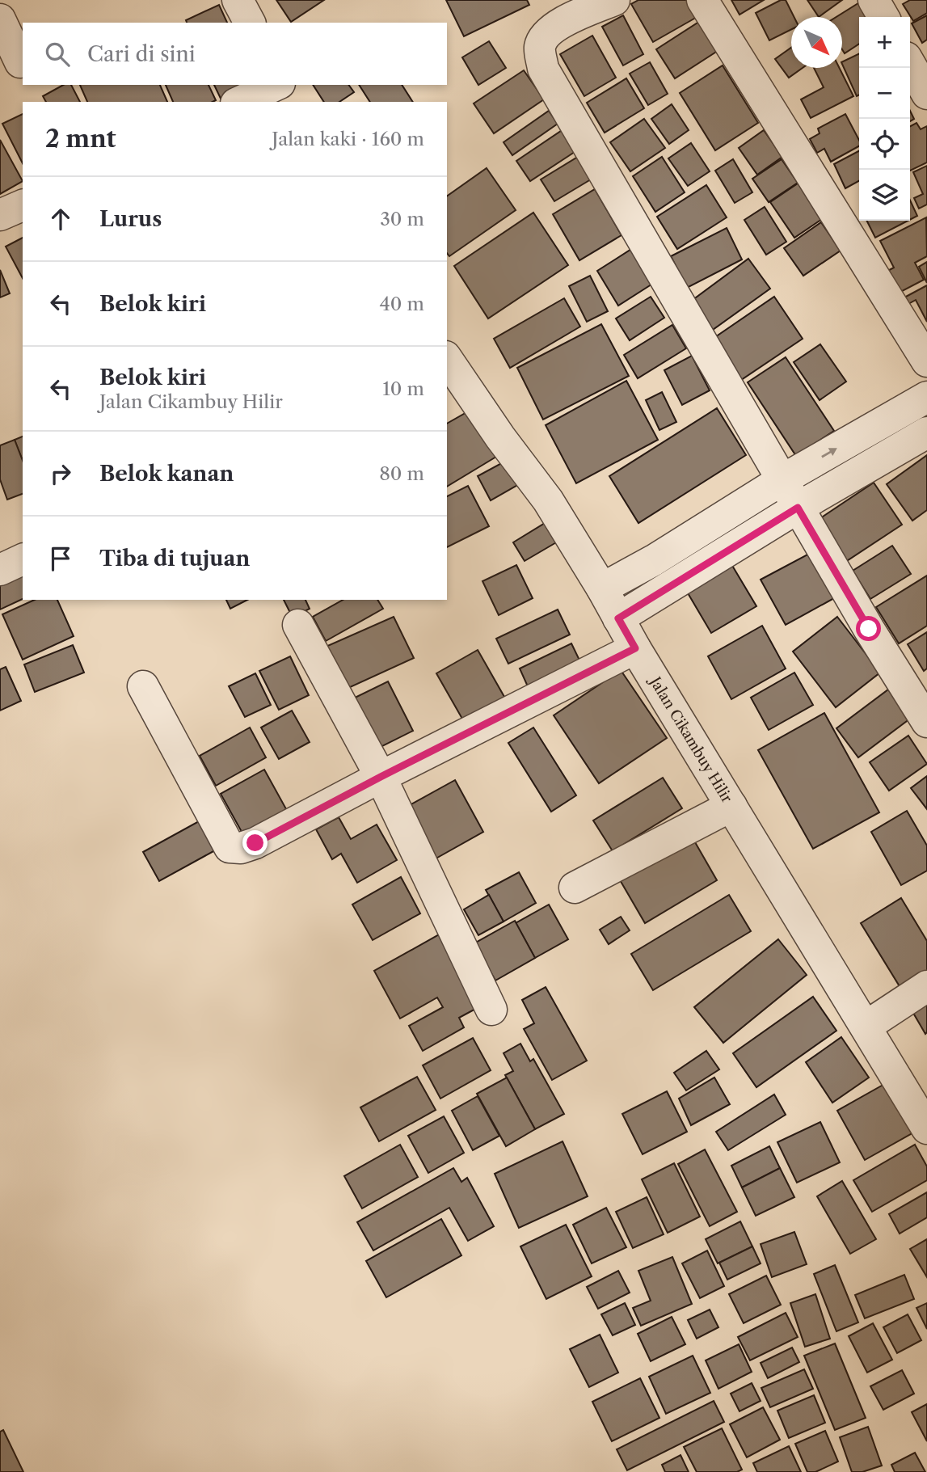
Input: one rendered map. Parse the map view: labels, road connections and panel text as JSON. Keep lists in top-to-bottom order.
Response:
{
  "streets": {
    "street": ["Jalan Cikambuy Hilir"]
  },
  "north": "bottom right",
  "page": {
    "map_buttons": ["+", "−"],
    "search": "Cari di sini",
    "heading": ["2 mnt", "Jalan kaki · 160 m"],
    "list": [
      ["Lurus", "30 m"],
      ["Belok kiri", "40 m"],
      ["Belok kiri", "Jalan Cikambuy Hilir", "10 m"],
      ["Belok kanan", "80 m"],
      "Tiba di tujuan"
    ]
  }
}
